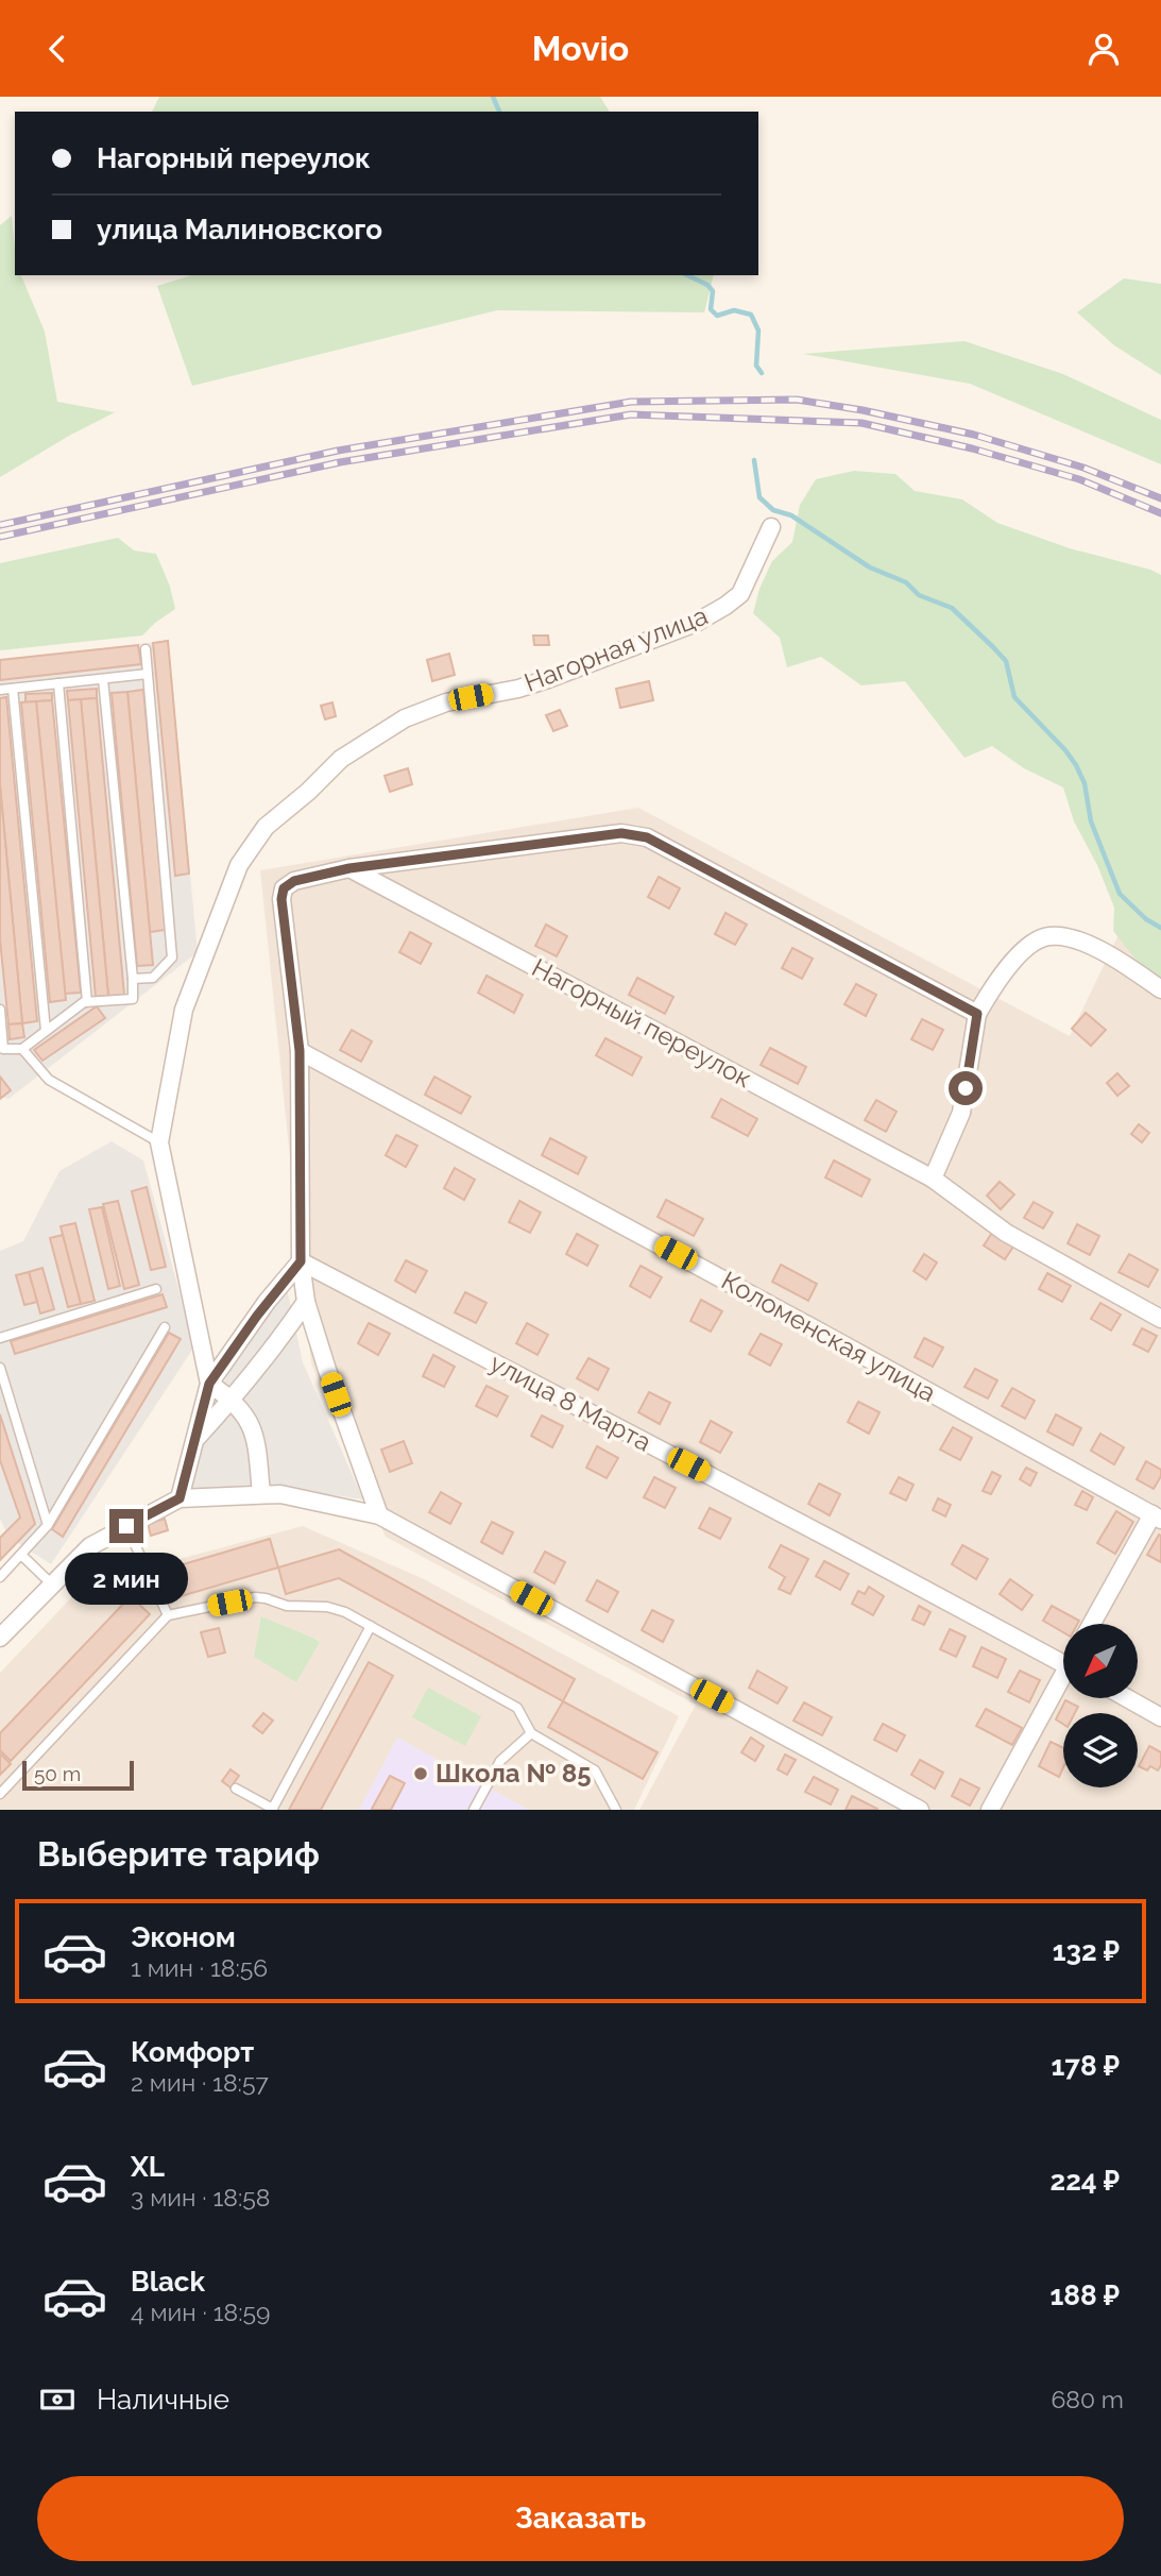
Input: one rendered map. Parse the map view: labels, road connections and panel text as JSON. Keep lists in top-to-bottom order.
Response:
{
  "streets": {
    "street": [
      "Нагорная улица",
      "Нагорный переулок",
      "Коломенская улица",
      "улица 8 Марта"
    ]
  },
  "places": ["Школа № 85"],
  "scale_bar": "50 m",
  "north": "bottom left",
  "page": {
    "header": "Movio",
    "banner": ["Нагорный переулок", "улица Малиновского"],
    "bubble": "2 мин",
    "scale": "50 m",
    "heading": "Выберите тариф",
    "list": [
      {
        "name": "Эконом",
        "note": "1 мин · 18:56",
        "value": "132 ₽"
      },
      {
        "name": "Комфорт",
        "note": "2 мин · 18:57",
        "value": "178 ₽"
      },
      {
        "name": "XL",
        "note": "3 мин · 18:58",
        "value": "224 ₽"
      },
      {
        "name": "Black",
        "note": "4 мин · 18:59",
        "value": "188 ₽"
      }
    ],
    "pay": ["Наличные", "680 m"],
    "buttons": "Заказать"
  }
}
